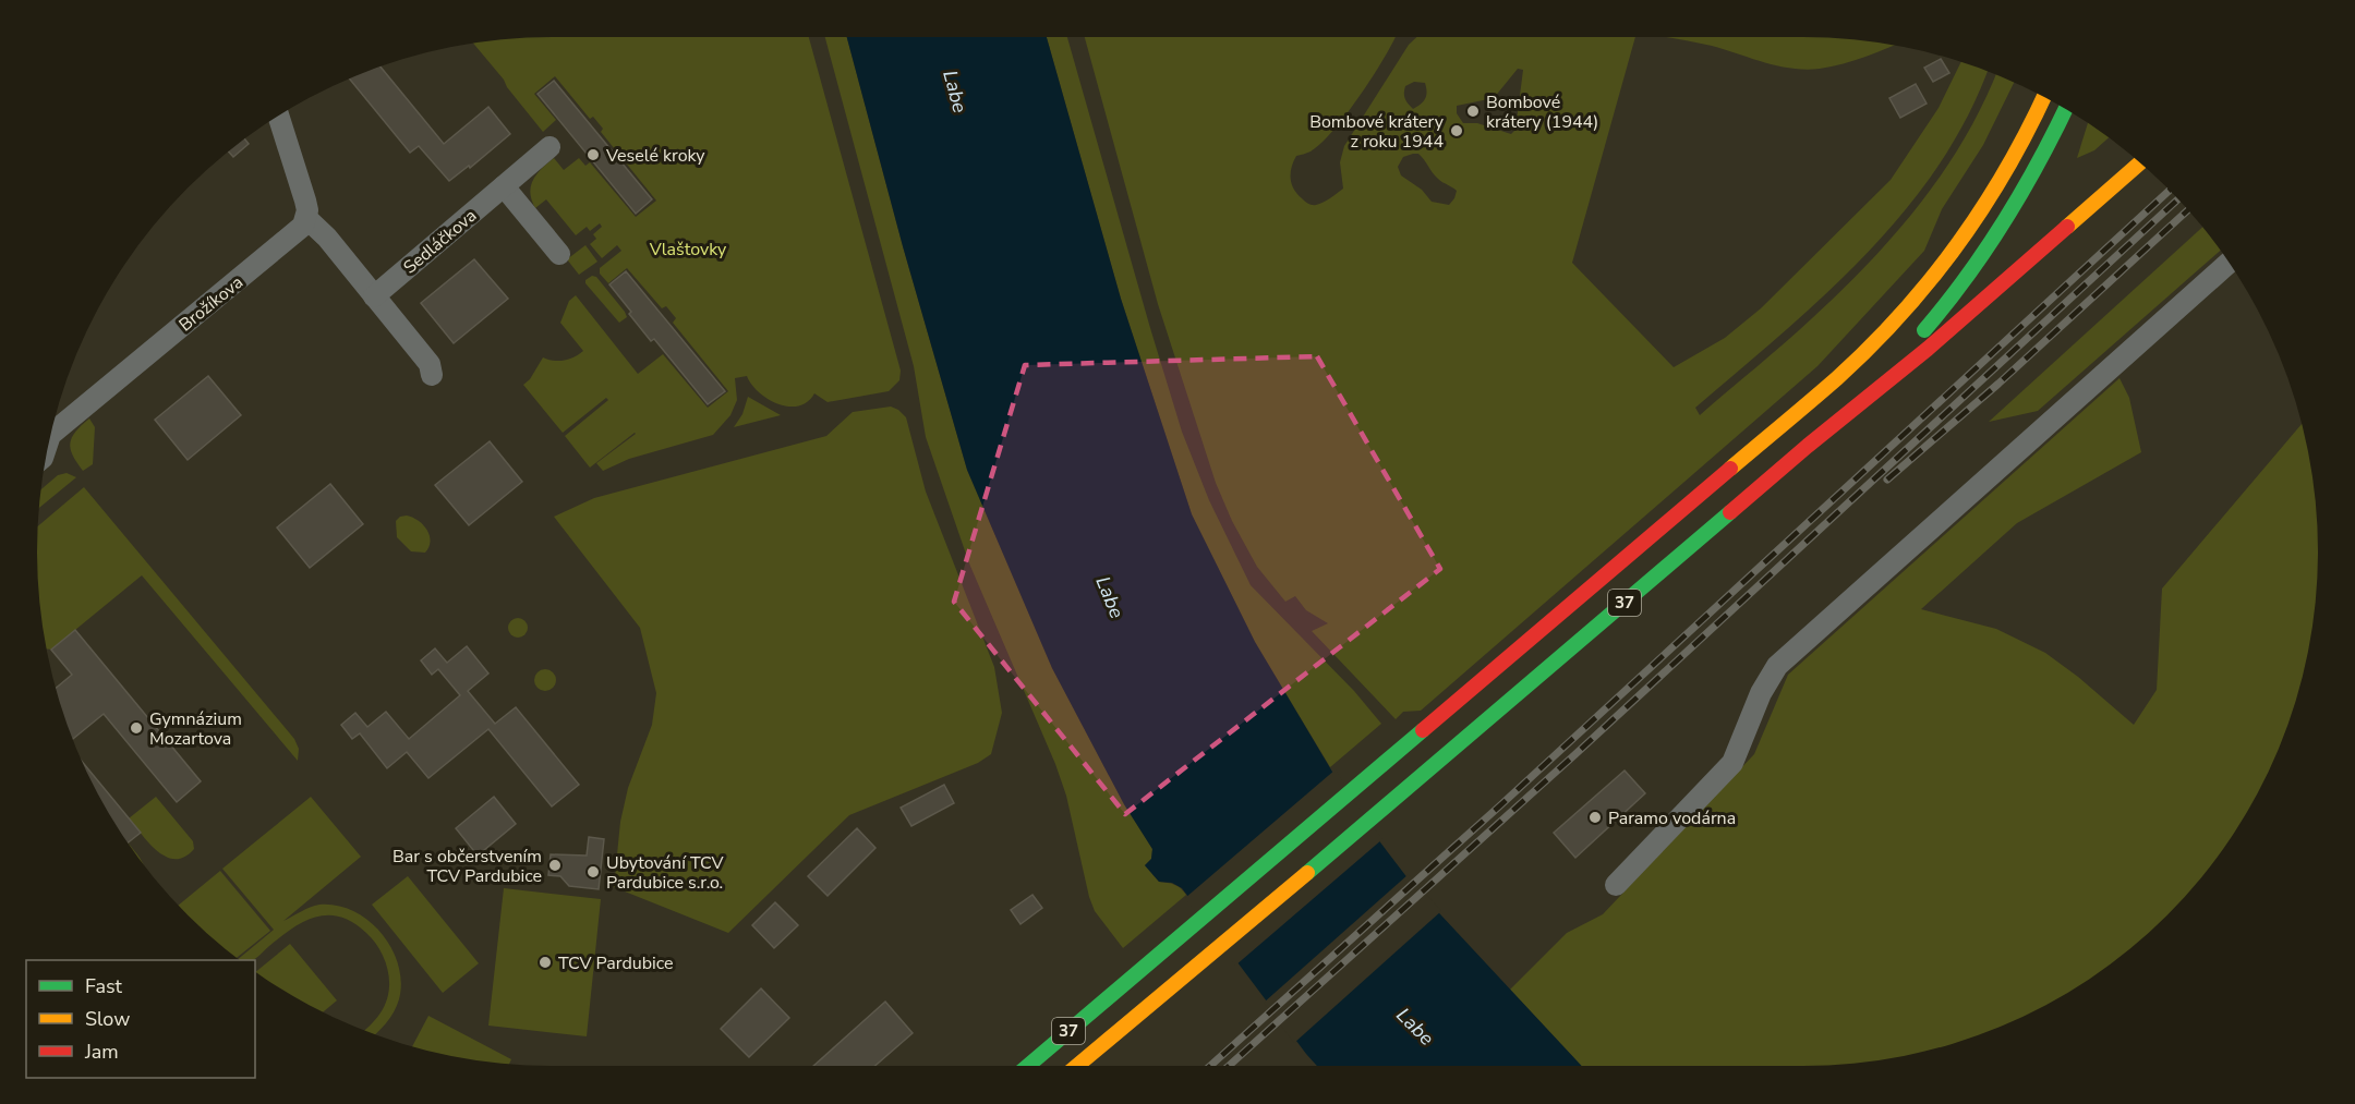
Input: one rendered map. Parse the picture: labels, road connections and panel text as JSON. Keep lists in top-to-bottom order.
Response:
{
  "streets": {
    "main road": ["37"],
    "street": ["Sedláčkova", "Brožíkova"]
  },
  "water": ["Labe"],
  "parks": ["Vlaštovky"],
  "places": [
    "Bombové krátery (1944)",
    "Bombové krátery z roku 1944",
    "Veselé kroky",
    "Gymnázium Mozartova",
    "Paramo vodárna",
    "Bar s občerstvením TCV Pardubice",
    "Ubytování TCV Pardubice s.r.o.",
    "TCV Pardubice"
  ],
  "legend": ["Fast", "Slow", "Jam"]
}
